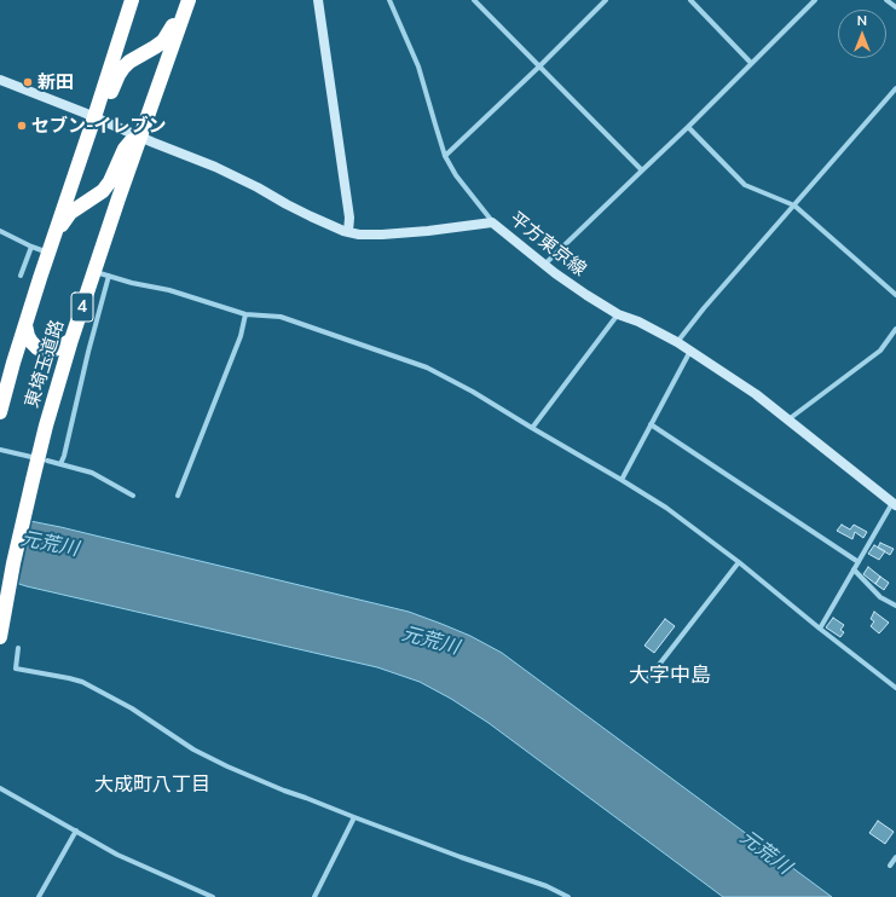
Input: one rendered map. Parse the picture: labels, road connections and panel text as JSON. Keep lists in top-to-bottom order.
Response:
{
  "streets": {
    "highway": ["4", "東埼玉道路"],
    "main road": ["平方東京線"]
  },
  "crossings": [
    ["平方東京線", "4"],
    ["平方東京線", "東埼玉道路"],
    ["4", "東埼玉道路"]
  ],
  "districts": ["大字中島", "大成町八丁目"],
  "water": ["元荒川"],
  "places": ["新田", "セブン-イレブン"],
  "north": "top"
}
